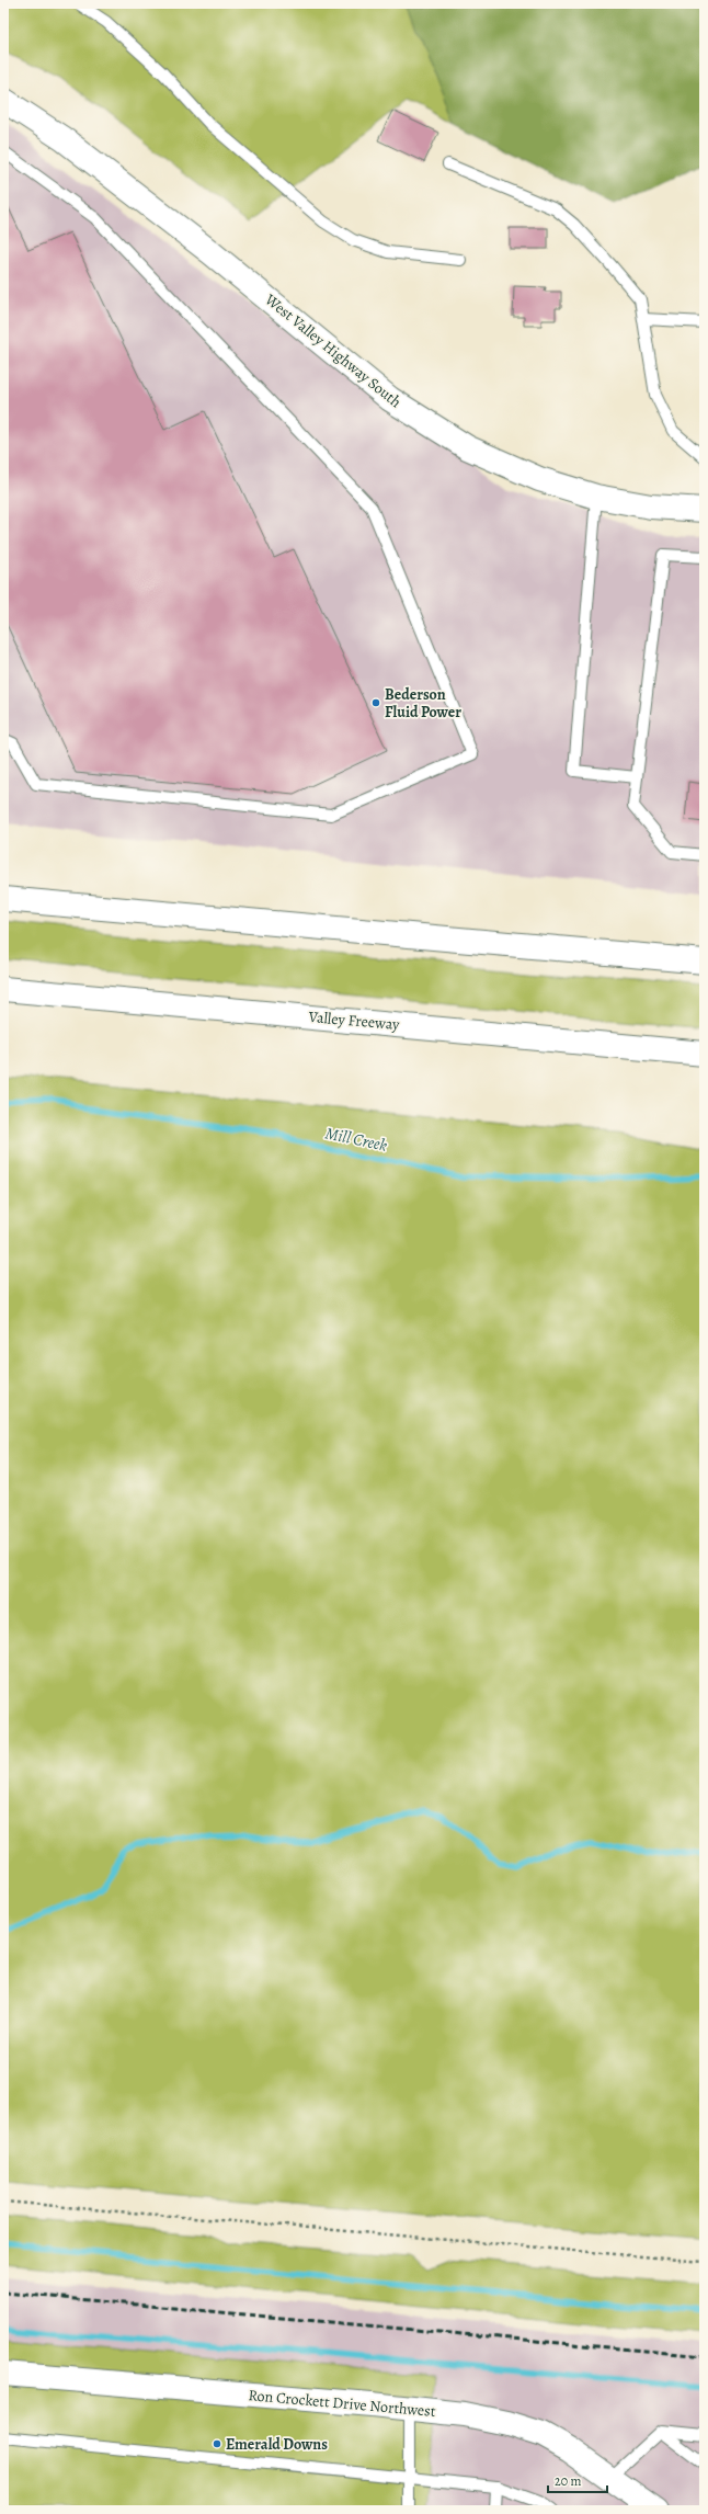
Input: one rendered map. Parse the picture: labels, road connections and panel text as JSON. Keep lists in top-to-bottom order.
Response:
{
  "streets": {
    "main road": ["West Valley Highway South", "Valley Freeway", "Ron Crockett Drive Northwest"]
  },
  "water": ["Mill Creek"],
  "places": ["Bederson Fluid Power", "Emerald Downs"],
  "scale_bar": "20 m"
}
